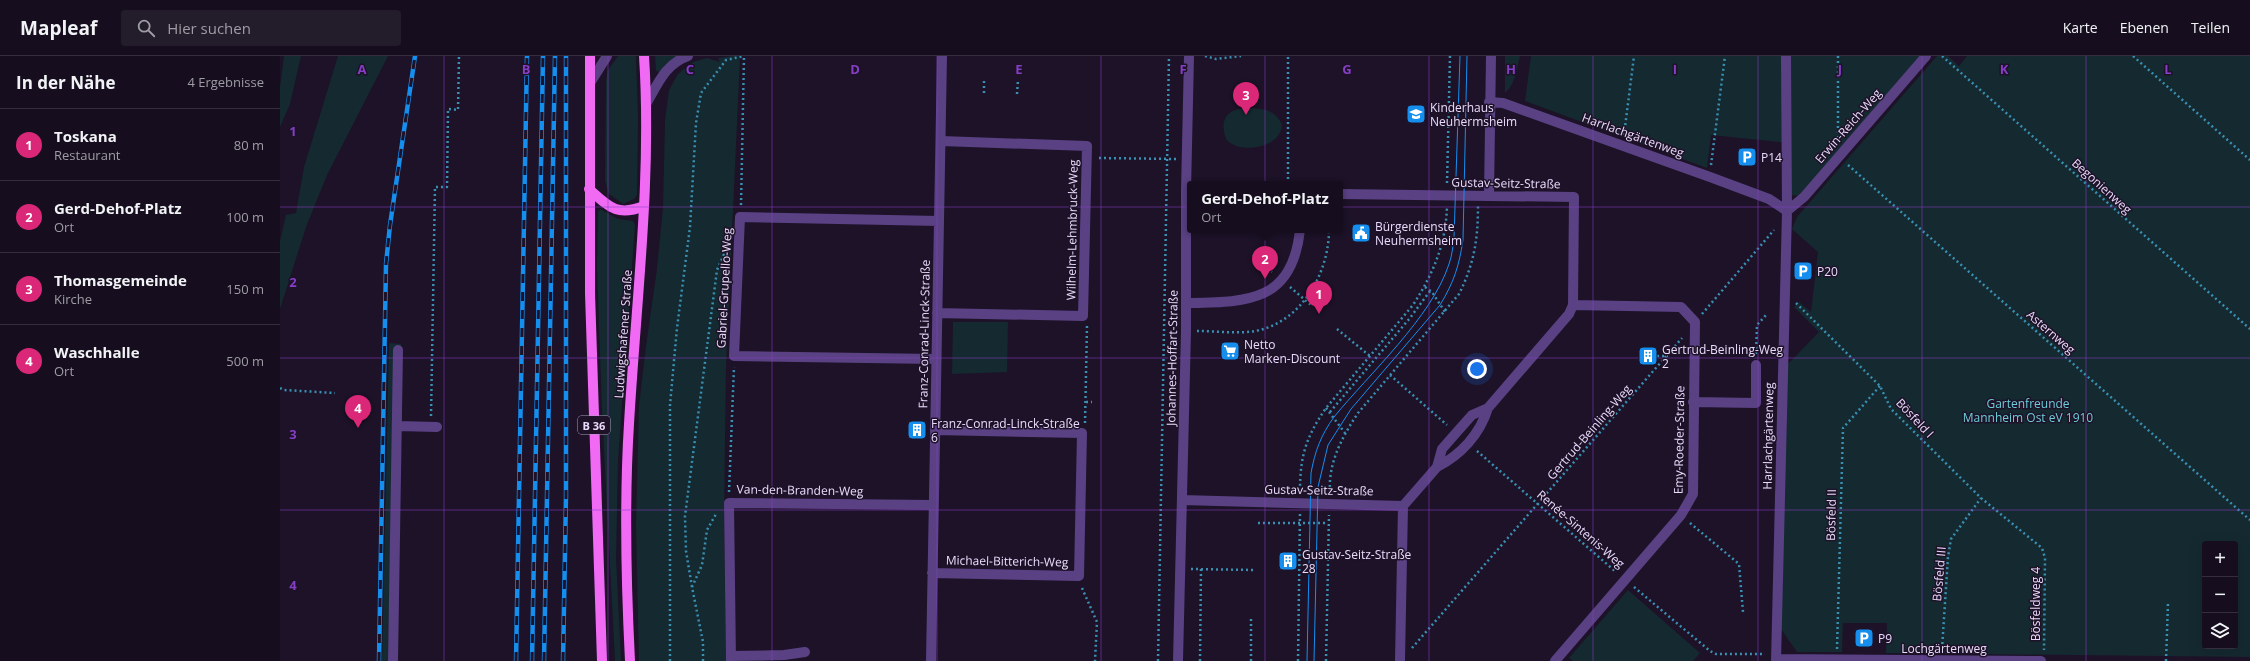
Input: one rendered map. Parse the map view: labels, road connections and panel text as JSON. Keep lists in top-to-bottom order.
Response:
{
  "streets": {
    "main road": ["Ludwigshafener Straße", "B 36"],
    "street": [
      "Erwin-Reich-Weg",
      "Harrlachgärtenweg",
      "Gustav-Seitz-Straße",
      "Wilhelm-Lehmbruck-Weg",
      "Gabriel-Grupello-Weg",
      "Franz-Conrad-Linck-Straße",
      "Johannes-Hoffart-Straße",
      "Emy-Roeder-Straße",
      "Van-den-Branden-Weg",
      "Michael-Bitterich-Weg",
      "Lochgärtenweg"
    ],
    "path": [
      "Begonienweg",
      "Asternweg",
      "Bösfeld I",
      "Gertrud-Beinling-Weg",
      "Bösfeld II",
      "Renée-Sintenis-Weg",
      "Bösfeld III",
      "Bösfeldweg 4"
    ]
  },
  "crossings": [
    ["Erwin-Reich-Weg", "Harrlachgärtenweg"],
    ["Erwin-Reich-Weg", "Asternweg"],
    ["Erwin-Reich-Weg", "Gertrud-Beinling-Weg"],
    ["Harrlachgärtenweg", "Bösfeld I"],
    ["Harrlachgärtenweg", "Gertrud-Beinling-Weg"],
    ["Harrlachgärtenweg", "Renée-Sintenis-Weg"],
    ["Harrlachgärtenweg", "Lochgärtenweg"],
    ["Gustav-Seitz-Straße", "Johannes-Hoffart-Straße"],
    ["Wilhelm-Lehmbruck-Weg", "Franz-Conrad-Linck-Straße"],
    ["Gabriel-Grupello-Weg", "Franz-Conrad-Linck-Straße"],
    ["Franz-Conrad-Linck-Straße", "Van-den-Branden-Weg"],
    ["Franz-Conrad-Linck-Straße", "Michael-Bitterich-Weg"],
    ["Bösfeld I", "Bösfeld II"],
    ["Bösfeld I", "Bösfeld III"],
    ["Bösfeld I", "Bösfeldweg 4"],
    ["Gertrud-Beinling-Weg", "Emy-Roeder-Straße"],
    ["Gertrud-Beinling-Weg", "Renée-Sintenis-Weg"],
    ["Emy-Roeder-Straße", "Renée-Sintenis-Weg"],
    ["Bösfeld II", "Lochgärtenweg"],
    ["Renée-Sintenis-Weg", "Lochgärtenweg"],
    ["Bösfeld III", "Lochgärtenweg"],
    ["Bösfeldweg 4", "Lochgärtenweg"]
  ],
  "parks": ["Gartenfreunde Mannheim Ost eV 1910"],
  "places": {
    "school or university": ["Kinderhaus Neuhermsheim"],
    "parking": ["P14", "P20", "P9"],
    "public building": ["Bürgerdienste Neuhermsheim"],
    "supermarket": ["Netto Marken-Discount"],
    "building": ["Gertrud-Beinling-Weg 2", "Franz-Conrad-Linck-Straße 6", "Gustav-Seitz-Straße 28"]
  },
  "page": {
    "header": "Mapleaf",
    "search": "Hier suchen",
    "nav": ["Karte", "Ebenen", "Teilen"],
    "heading": ["In der Nähe", "4 Ergebnisse"],
    "pins": [
      "3",
      "2",
      "1",
      "4"
    ],
    "list": [
      {
        "mark": "1",
        "name": "Toskana",
        "note": "Restaurant",
        "value": "80 m"
      },
      {
        "mark": "2",
        "name": "Gerd-Dehof-Platz",
        "note": "Ort",
        "value": "100 m"
      },
      {
        "mark": "3",
        "name": "Thomasgemeinde",
        "note": "Kirche",
        "value": "150 m"
      },
      {
        "mark": "4",
        "name": "Waschhalle",
        "note": "Ort",
        "value": "500 m"
      }
    ],
    "popup": ["Gerd-Dehof-Platz", "Ort"],
    "map_buttons": ["+", "−"]
  },
  "grid": {
    "columns": [
      "A",
      "B",
      "C",
      "D",
      "E",
      "F",
      "G",
      "H",
      "I",
      "J",
      "K",
      "L"
    ],
    "rows": [
      "1",
      "2",
      "3",
      "4"
    ]
  }
}
